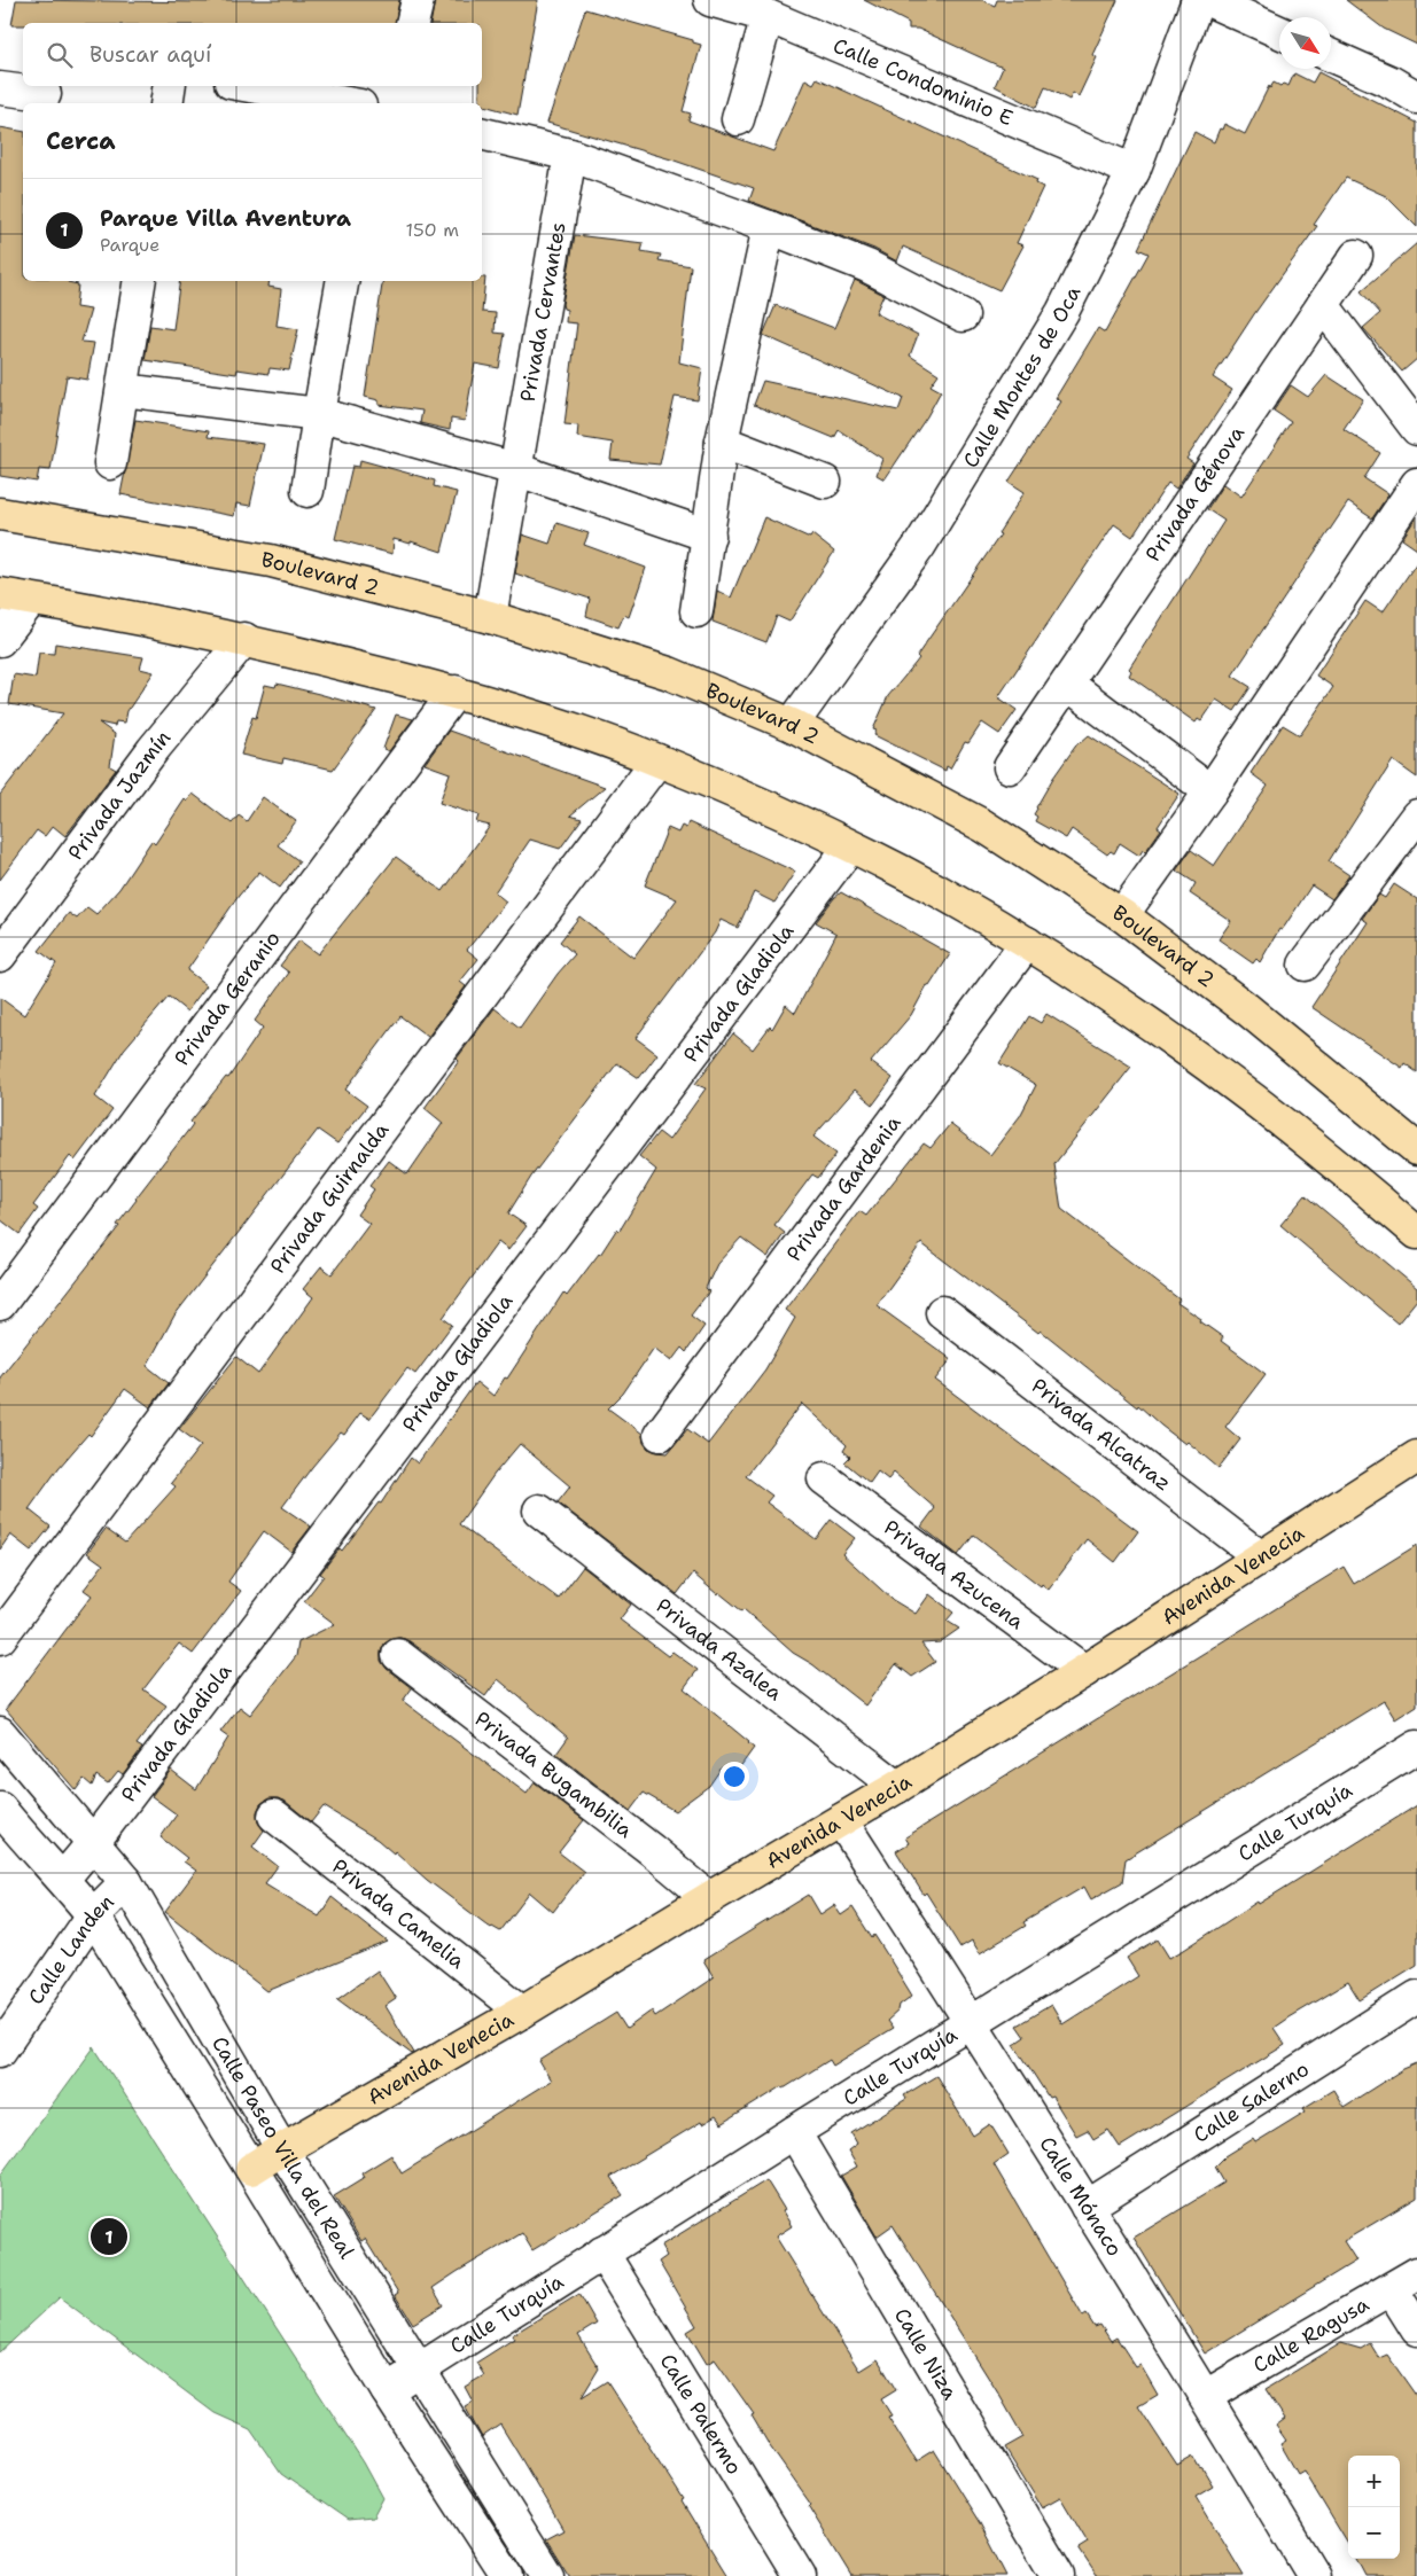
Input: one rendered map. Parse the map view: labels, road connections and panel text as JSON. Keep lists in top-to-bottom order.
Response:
{
  "streets": {
    "main road": ["Boulevard 2", "Avenida Venecia"],
    "street": [
      "Calle Condominio E",
      "Privada Cervantes",
      "Calle Montes de Oca",
      "Privada Génova",
      "Privada Jazmín",
      "Privada Gladiola",
      "Privada Geranio",
      "Privada Gardenia",
      "Privada Guirnalda",
      "Privada Alcatraz",
      "Privada Azucena",
      "Privada Azalea",
      "Privada Bugambilia",
      "Calle Turquía",
      "Privada Camelia",
      "Calle Landen",
      "Calle Salerno",
      "Calle Paseo Villa del Real",
      "Calle Mónaco",
      "Calle Ragusa",
      "Calle Niza",
      "Calle Palermo"
    ]
  },
  "crossings": [
    ["Calle Condominio E", "Calle Montes de Oca"],
    ["Privada Cervantes", "Boulevard 2"],
    ["Calle Montes de Oca", "Boulevard 2"],
    ["Privada Gladiola", "Calle Paseo Villa del Real"],
    ["Privada Alcatraz", "Avenida Venecia"],
    ["Privada Azucena", "Avenida Venecia"],
    ["Avenida Venecia", "Privada Azalea"],
    ["Avenida Venecia", "Privada Bugambilia"],
    ["Avenida Venecia", "Privada Camelia"],
    ["Avenida Venecia", "Calle Paseo Villa del Real"],
    ["Avenida Venecia", "Calle Mónaco"],
    ["Calle Turquía", "Calle Paseo Villa del Real"],
    ["Calle Turquía", "Calle Mónaco"],
    ["Calle Turquía", "Calle Niza"],
    ["Calle Turquía", "Calle Palermo"],
    ["Calle Landen", "Calle Paseo Villa del Real"],
    ["Calle Salerno", "Calle Mónaco"],
    ["Calle Mónaco", "Calle Ragusa"]
  ],
  "north": "bottom right",
  "page": {
    "search": "Buscar aquí",
    "heading": "Cerca",
    "list": [
      {
        "mark": "1",
        "name": "Parque Villa Aventura",
        "note": "Parque",
        "value": "150 m"
      }
    ],
    "pins": "1",
    "map_buttons": ["+", "−"]
  }
}
